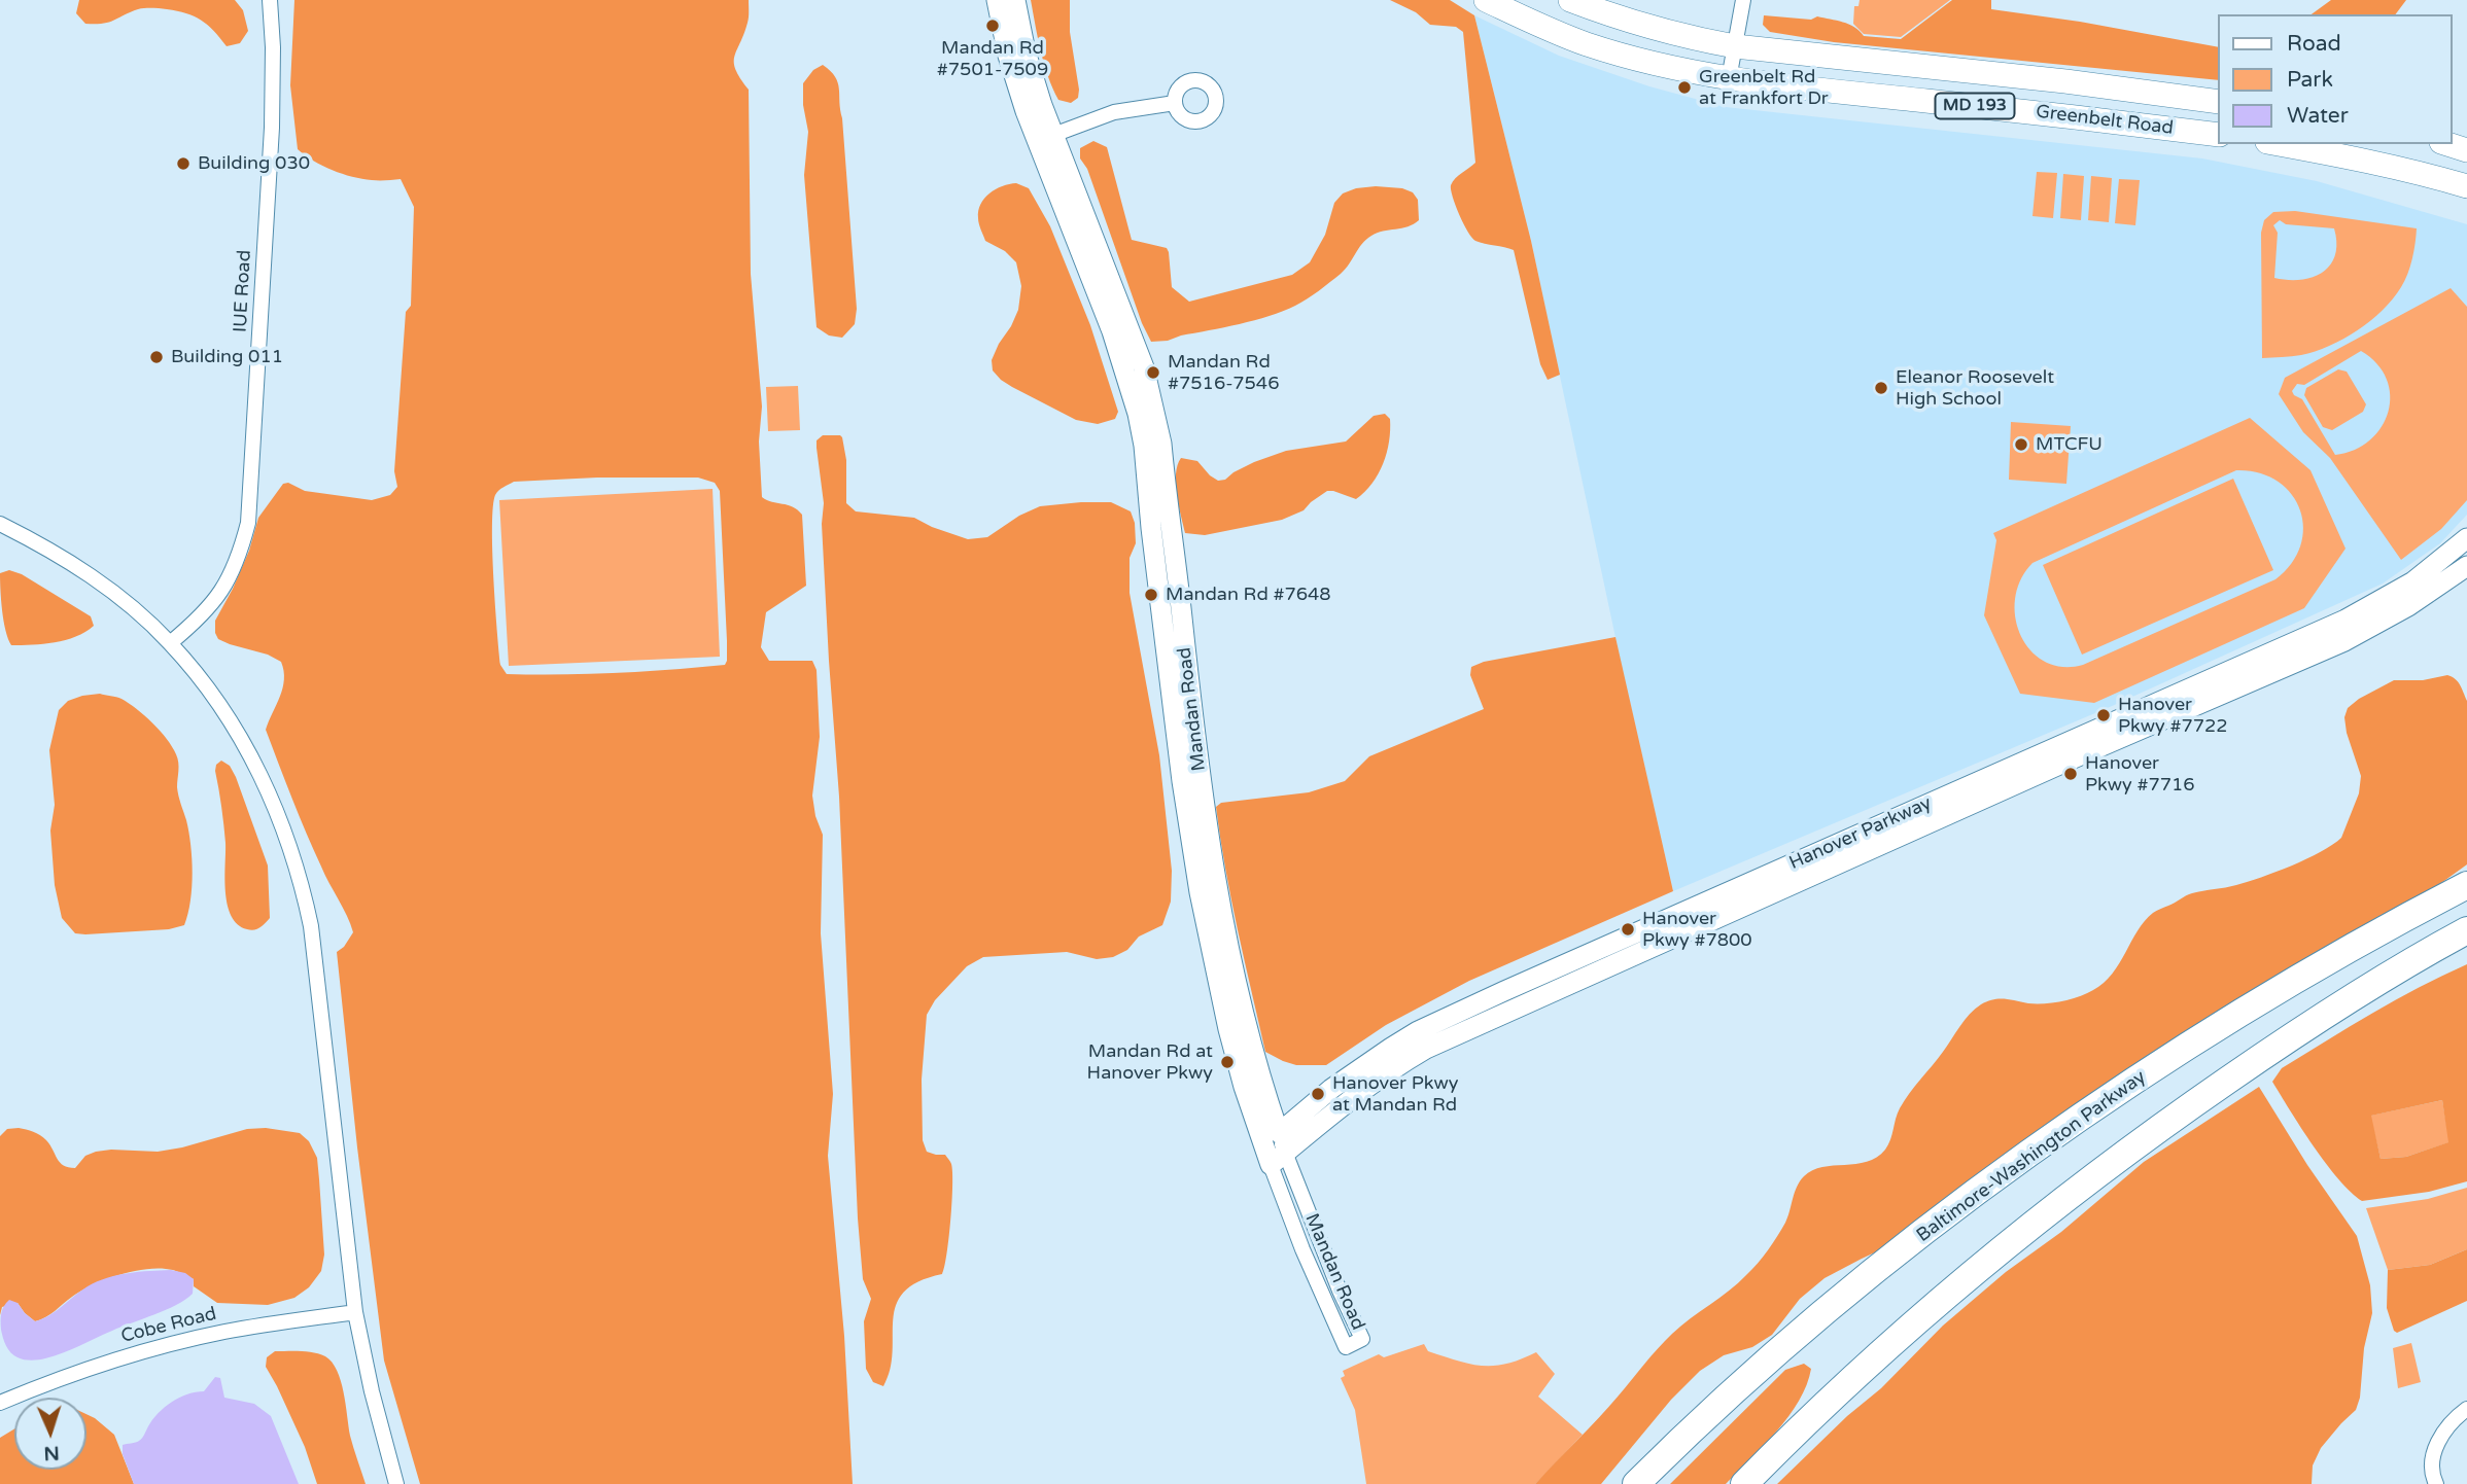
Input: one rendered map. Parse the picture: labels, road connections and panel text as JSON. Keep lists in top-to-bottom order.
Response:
{
  "streets": {
    "highway": ["Baltimore-Washington Parkway"],
    "main road": ["MD 193", "Greenbelt Road"],
    "street": [
      "IUE Road",
      "Mandan Road",
      "Hanover Parkway",
      "Cobe Road"
    ]
  },
  "crossings": [
    ["Mandan Road", "Hanover Parkway"]
  ],
  "places": [
    "Mandan Rd #7501-7509",
    "Greenbelt Rd at Frankfort Dr",
    "Building 030",
    "Building 011",
    "Mandan Rd #7516-7546",
    "Eleanor Roosevelt High School",
    "MTCFU",
    "Mandan Rd #7648",
    "Hanover Pkwy #7722",
    "Hanover Pkwy #7716",
    "Hanover Pkwy #7800",
    "Mandan Rd at Hanover Pkwy",
    "Hanover Pkwy at Mandan Rd"
  ],
  "legend": ["Road", "Park", "Water"],
  "north": "bottom"
}
